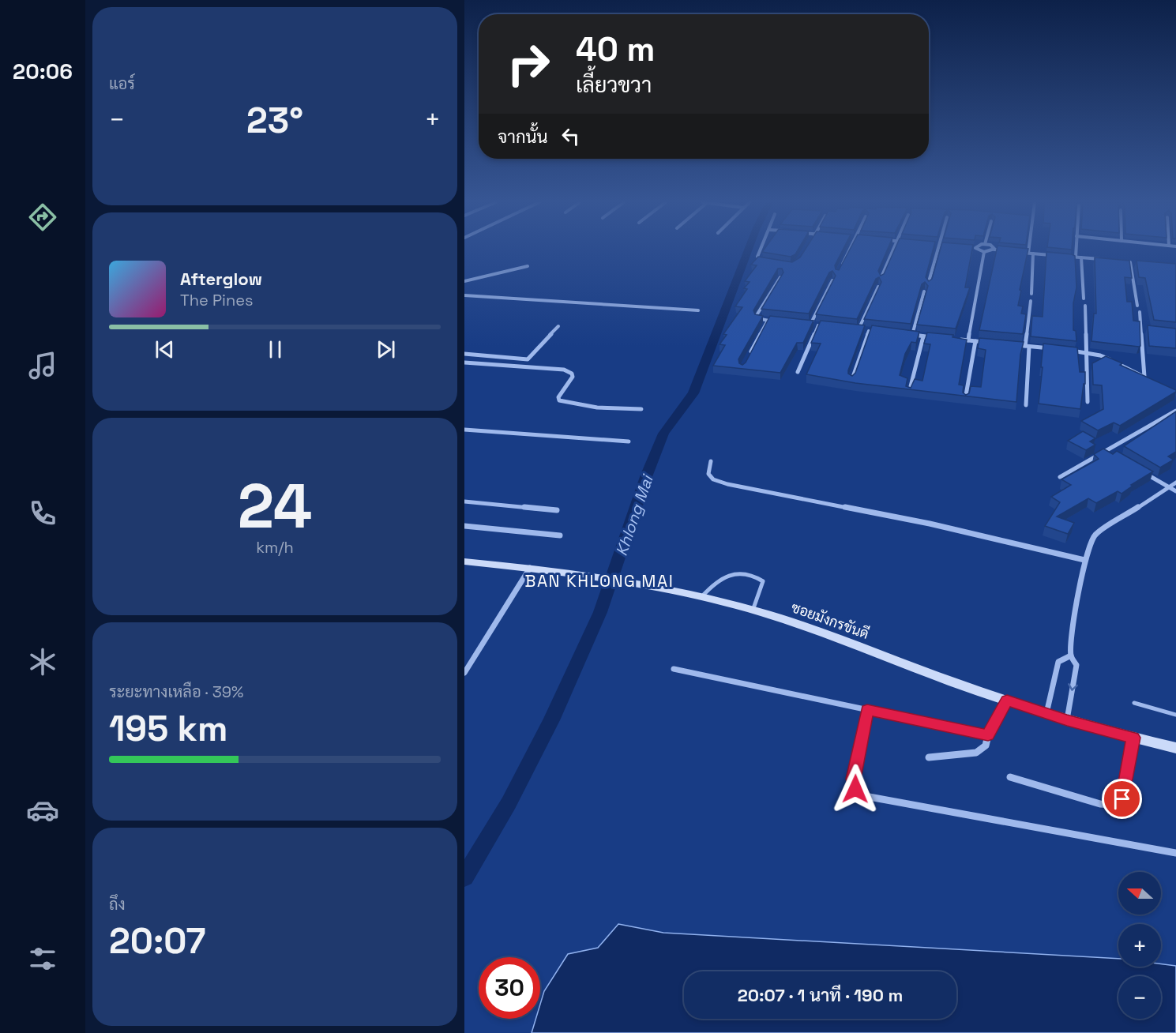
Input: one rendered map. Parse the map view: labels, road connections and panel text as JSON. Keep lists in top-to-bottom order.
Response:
{
  "streets": {
    "street": ["ซอยมังกรขันดี"]
  },
  "districts": ["BAN KHLONG MAI"],
  "water": ["Khlong Mai"],
  "north": "left",
  "page": {
    "tabs": "20:06",
    "tile": [
      "แอร์",
      ["24", "km/h"],
      ["ระยะทางเหลือ · 39%", "195 km"],
      ["ถึง", "20:07"]
    ],
    "turn": ["40 m", "เลี้ยวขวา"],
    "heat": ["−", "23°", "+"],
    "then": "จากนั้น",
    "song": ["Afterglow", "The Pines"],
    "map_buttons": ["+", "−"],
    "limit": "30",
    "trip": "20:07 · 1 นาที · 190 m"
  }
}
